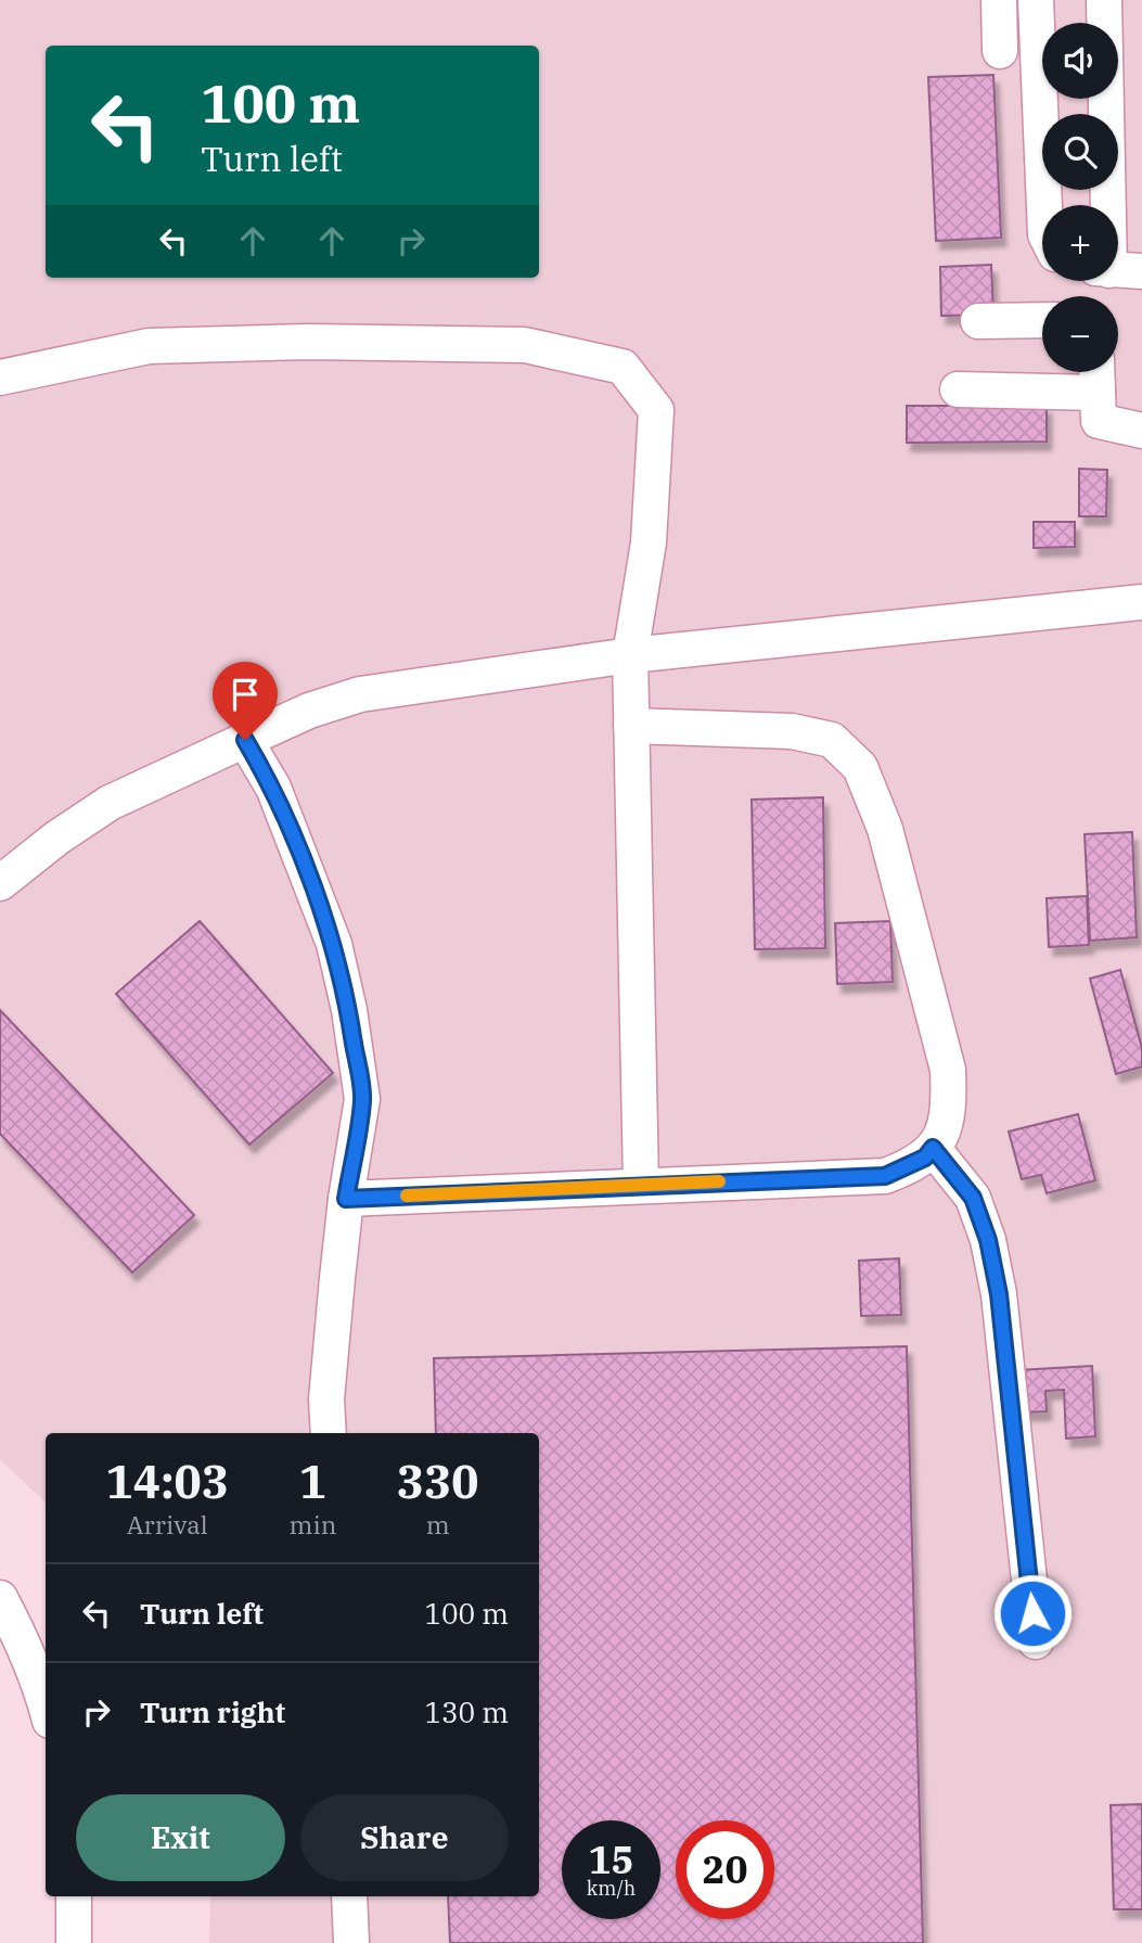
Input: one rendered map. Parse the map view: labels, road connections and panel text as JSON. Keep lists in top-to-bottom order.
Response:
{
  "page": {
    "map_buttons": ["+", "−"],
    "turn": ["100 m", "Turn left"],
    "eta": [
      "14:03",
      "Arrival",
      "1",
      "min",
      "330",
      "m"
    ],
    "list": [
      {
        "name": "Turn left",
        "value": "100 m"
      },
      {
        "name": "Turn right",
        "value": "130 m"
      }
    ],
    "buttons": ["Exit", "Share"],
    "speed": "15 km/h",
    "limit": "20"
  }
}
